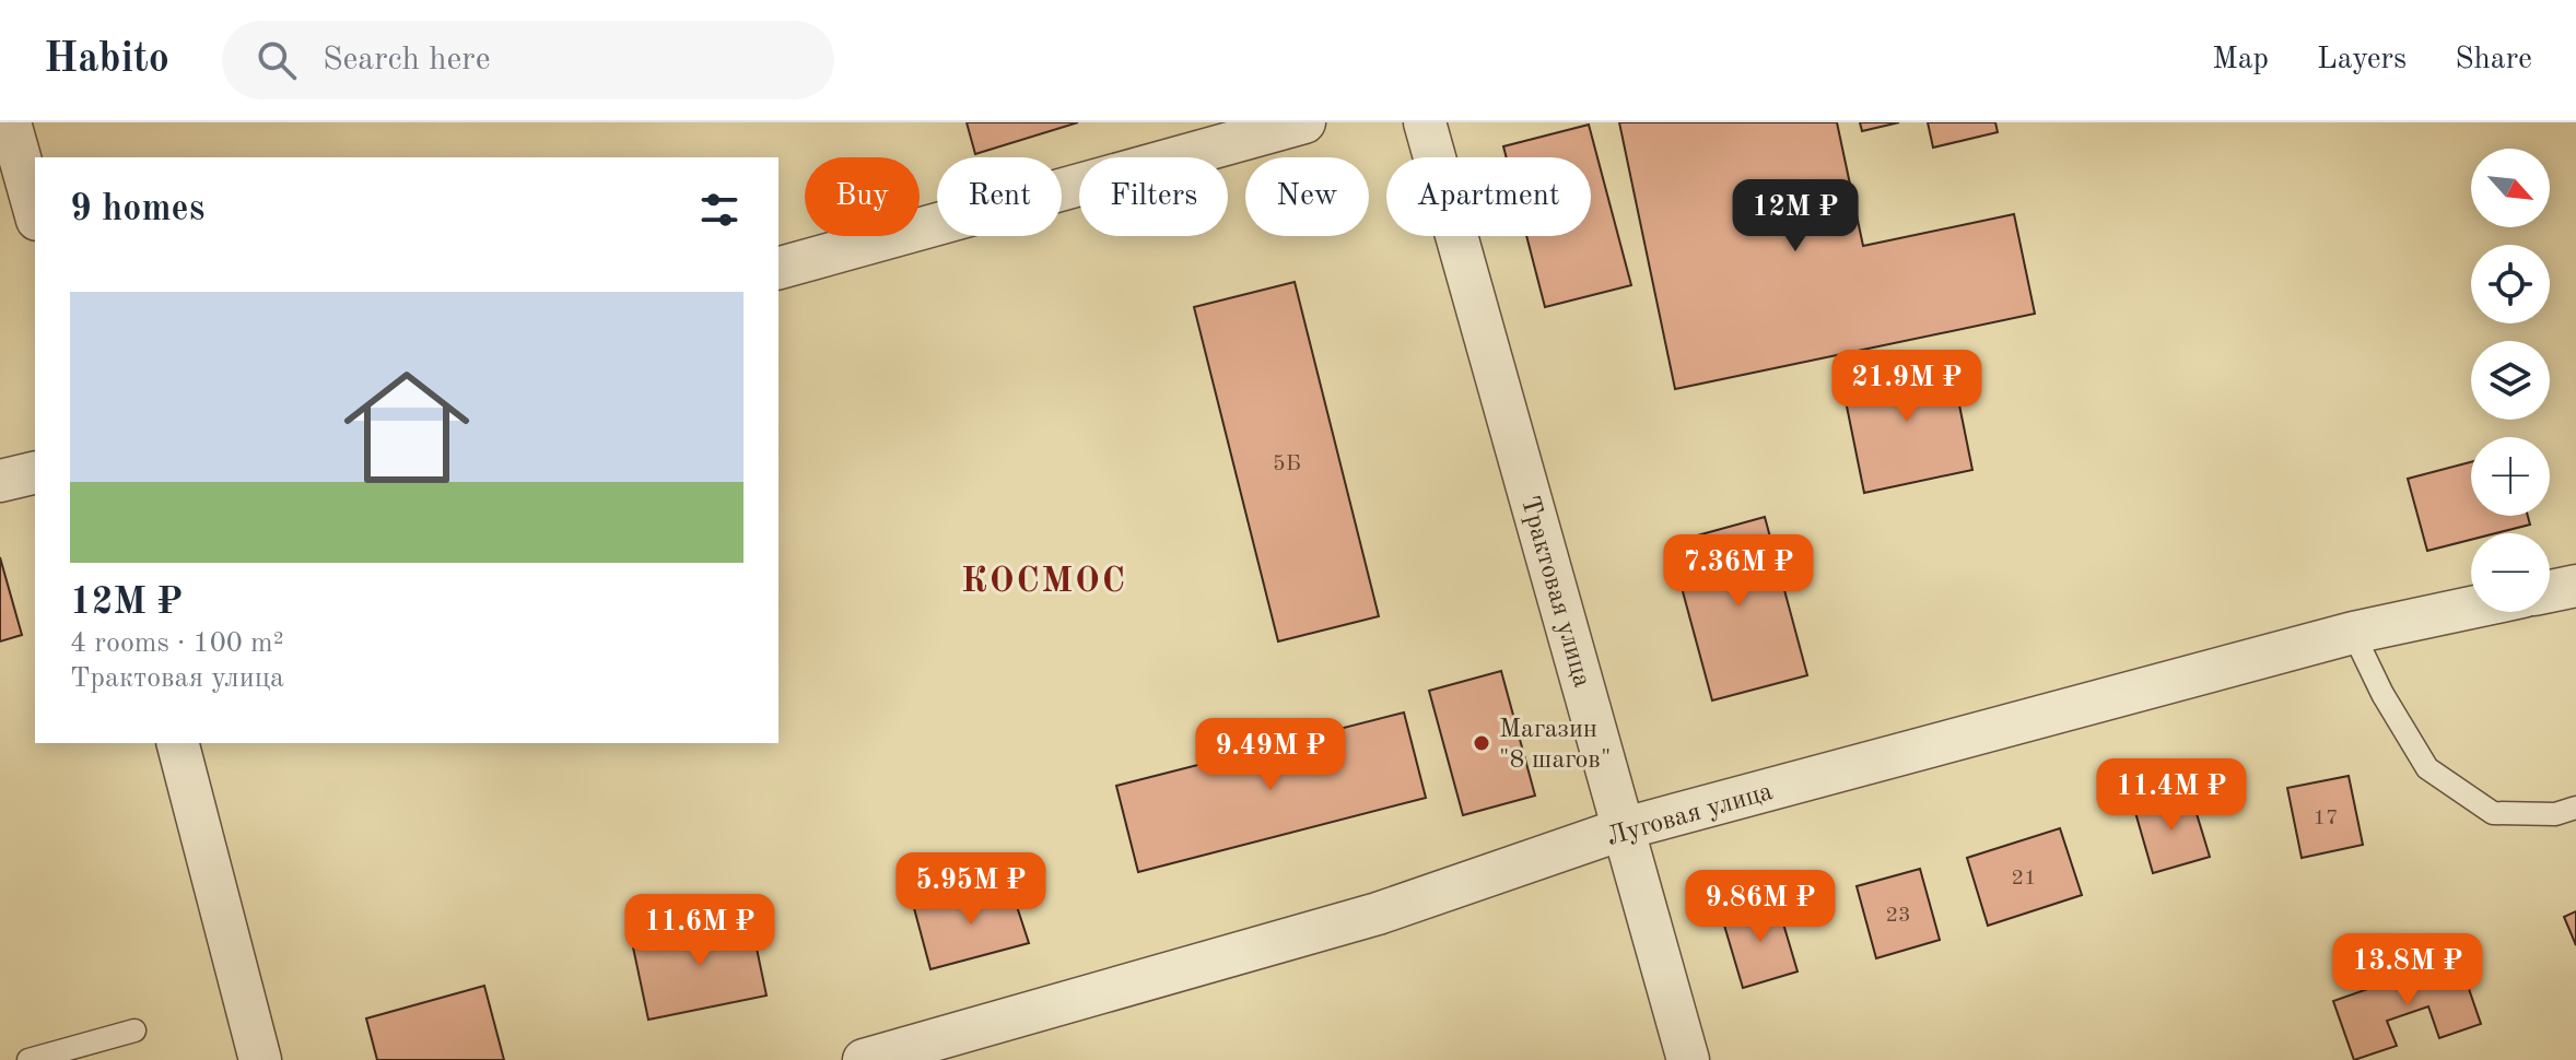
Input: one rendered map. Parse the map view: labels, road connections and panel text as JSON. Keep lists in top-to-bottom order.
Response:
{
  "streets": {
    "street": ["Трактовая улица", "Луговая улица"]
  },
  "crossings": [
    ["Трактовая улица", "Луговая улица"]
  ],
  "districts": ["КОСМОС"],
  "places": ["Магазин \"8 шагов\""],
  "house_numbers": [
    "5Б",
    "17",
    "21",
    "23"
  ],
  "north": "bottom right",
  "page": {
    "header": "Habito",
    "search": "Search here",
    "nav": ["Map", "Layers", "Share"],
    "map_buttons": ["+", "−"],
    "chip": [
      "Buy",
      "Rent",
      "Filters",
      "New",
      "Apartment"
    ],
    "heading": "9 homes",
    "price": [
      "12M ₽",
      "21.9M ₽",
      "7.36M ₽",
      "9.49M ₽",
      "11.4M ₽",
      "5.95M ₽",
      "9.86M ₽",
      "11.6M ₽",
      "13.8M ₽"
    ],
    "list": [
      {
        "name": "12M ₽",
        "note": "4 rooms · 100 m² · Трактовая улица"
      }
    ]
  }
}
